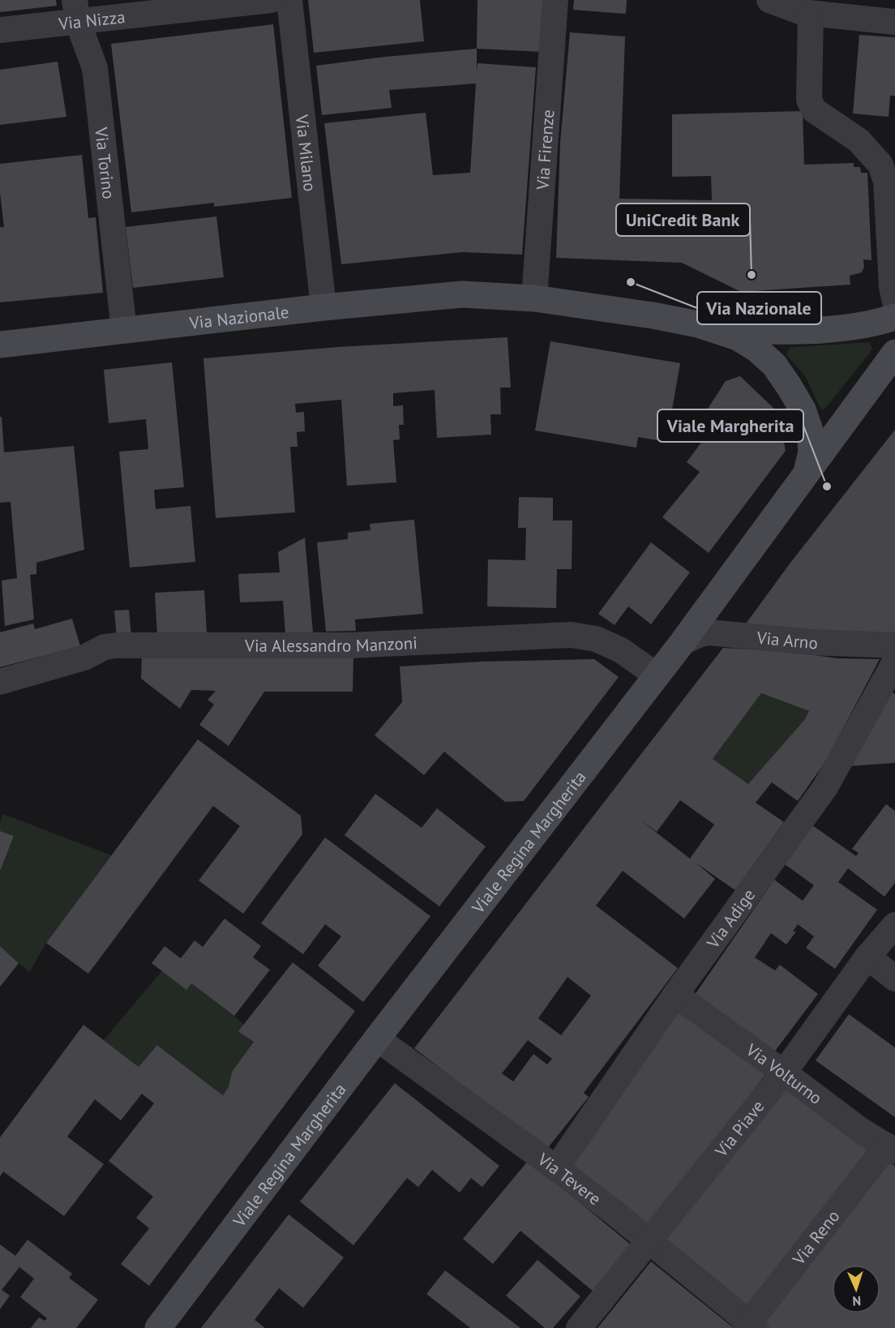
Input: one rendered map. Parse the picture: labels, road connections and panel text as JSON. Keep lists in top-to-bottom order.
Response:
{
  "streets": {
    "main road": ["Via Nazionale", "Viale Regina Margherita"],
    "street": [
      "Via Nizza",
      "Via Firenze",
      "Via Milano",
      "Via Torino",
      "Via Arno",
      "Via Alessandro Manzoni",
      "Via Adige",
      "Via Volturno",
      "Via Piave",
      "Via Tevere",
      "Via Reno"
    ]
  },
  "crossings": [
    ["Via Nizza", "Via Torino"],
    ["Via Firenze", "Via Nazionale"],
    ["Via Milano", "Via Nazionale"],
    ["Via Torino", "Via Nazionale"],
    ["Via Arno", "Viale Regina Margherita"],
    ["Via Alessandro Manzoni", "Viale Regina Margherita"],
    ["Viale Regina Margherita", "Via Tevere"],
    ["Via Adige", "Via Volturno"],
    ["Via Adige", "Via Tevere"],
    ["Via Volturno", "Via Piave"],
    ["Via Volturno", "Via Reno"],
    ["Via Piave", "Via Tevere"],
    ["Via Tevere", "Via Reno"]
  ],
  "places": ["UniCredit Bank", "Via Nazionale", "Viale Margherita"],
  "north": "bottom"
}
